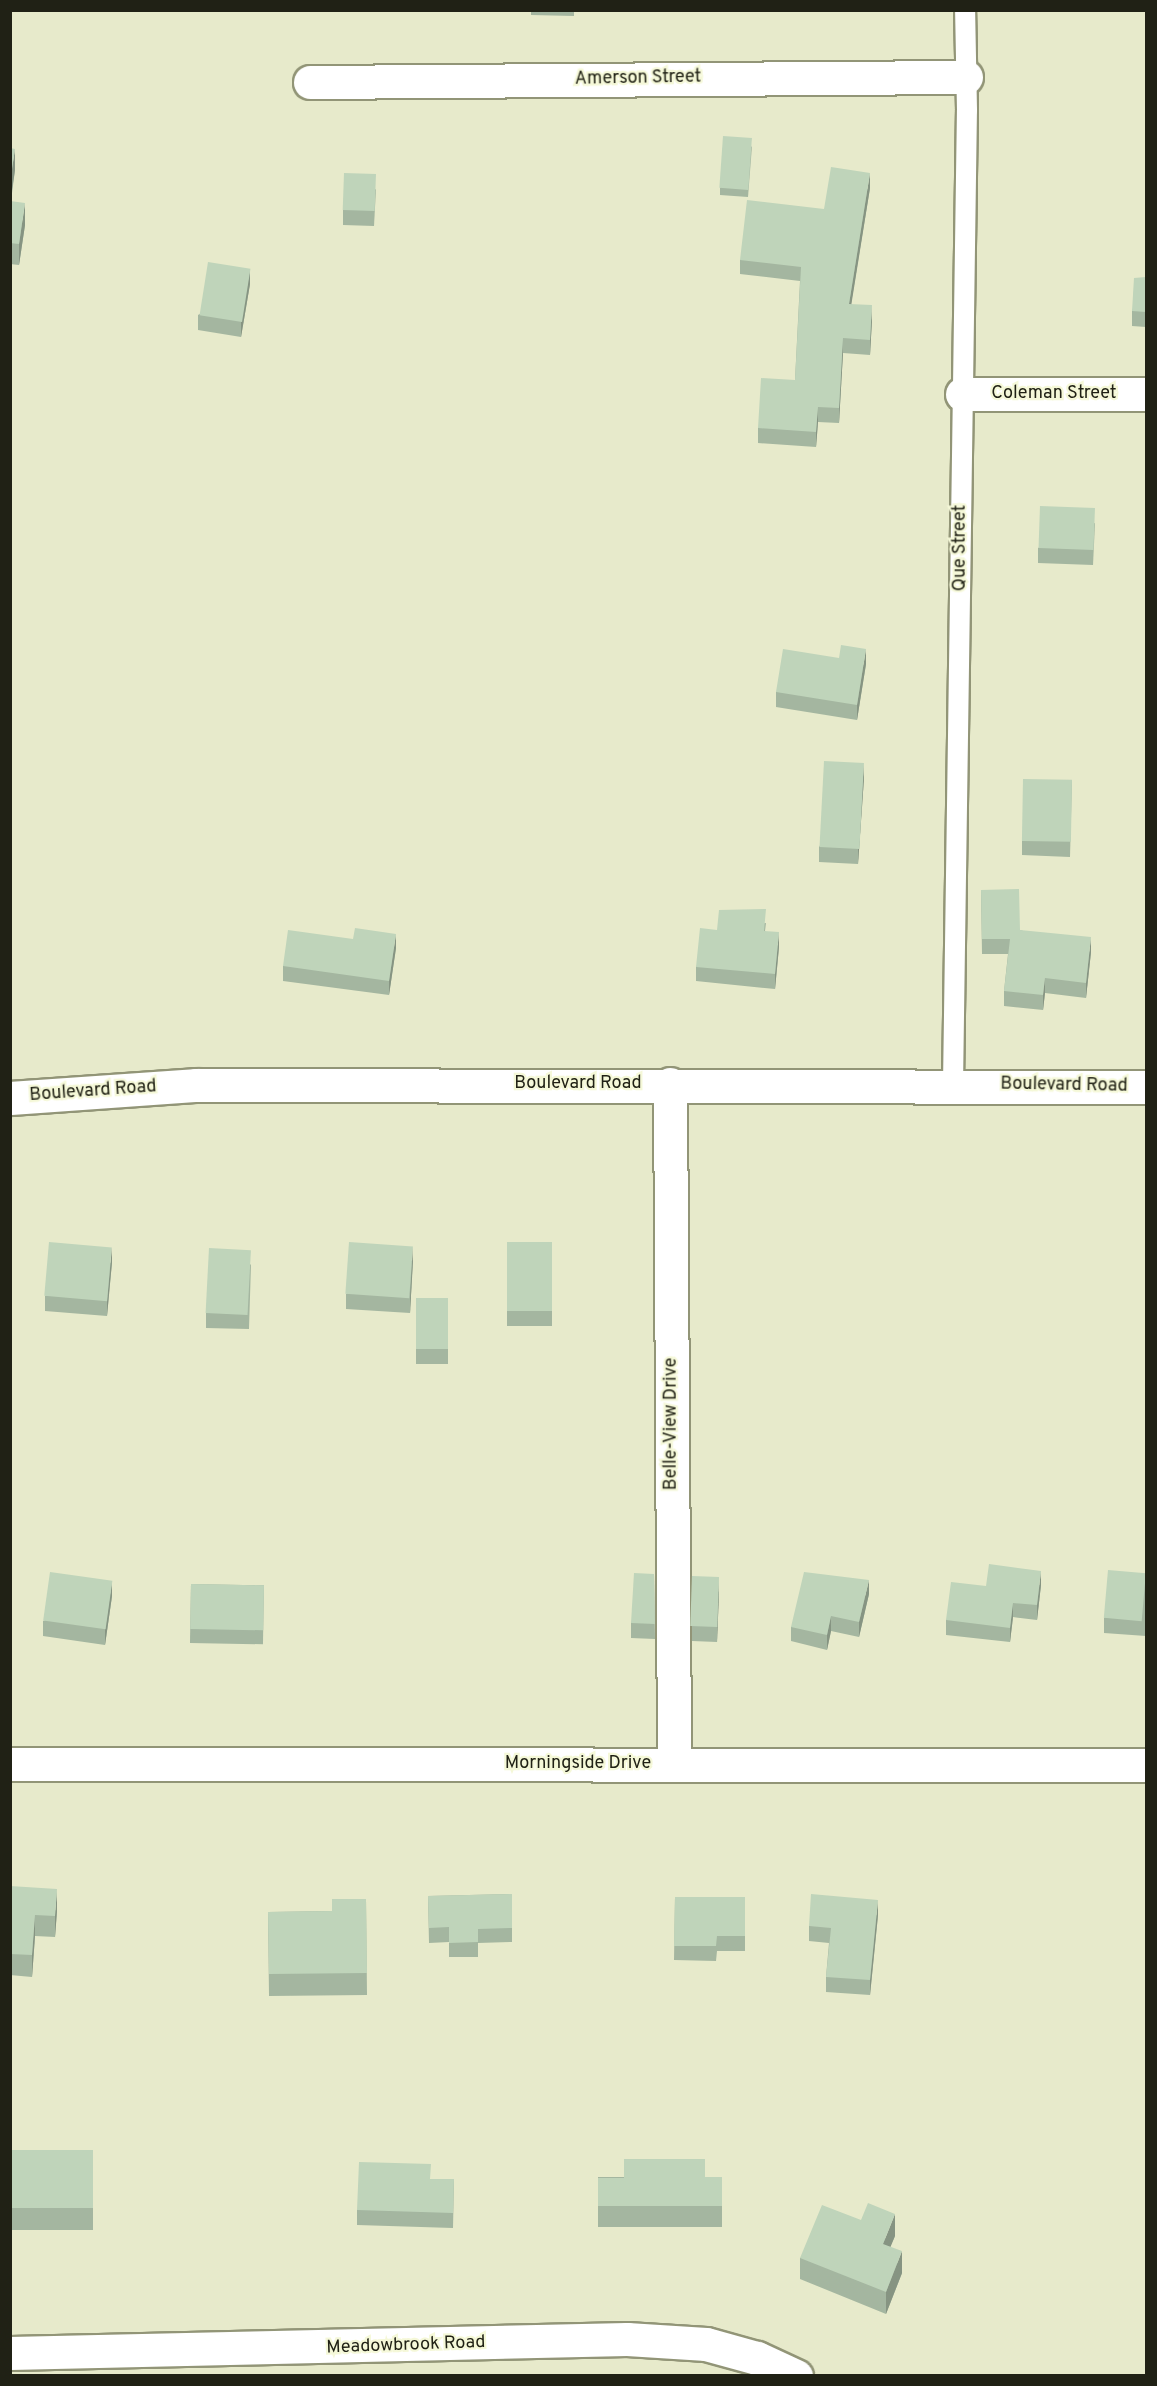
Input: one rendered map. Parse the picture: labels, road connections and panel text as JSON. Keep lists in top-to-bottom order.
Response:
{
  "streets": {
    "street": [
      "Amerson Street",
      "Coleman Street",
      "Boulevard Road",
      "Belle-View Drive",
      "Morningside Drive",
      "Meadowbrook Road"
    ],
    "lane": ["Que Street"]
  },
  "crossings": [
    ["Amerson Street", "Que Street"],
    ["Coleman Street", "Que Street"],
    ["Que Street", "Boulevard Road"],
    ["Boulevard Road", "Belle-View Drive"],
    ["Belle-View Drive", "Morningside Drive"]
  ]
}
